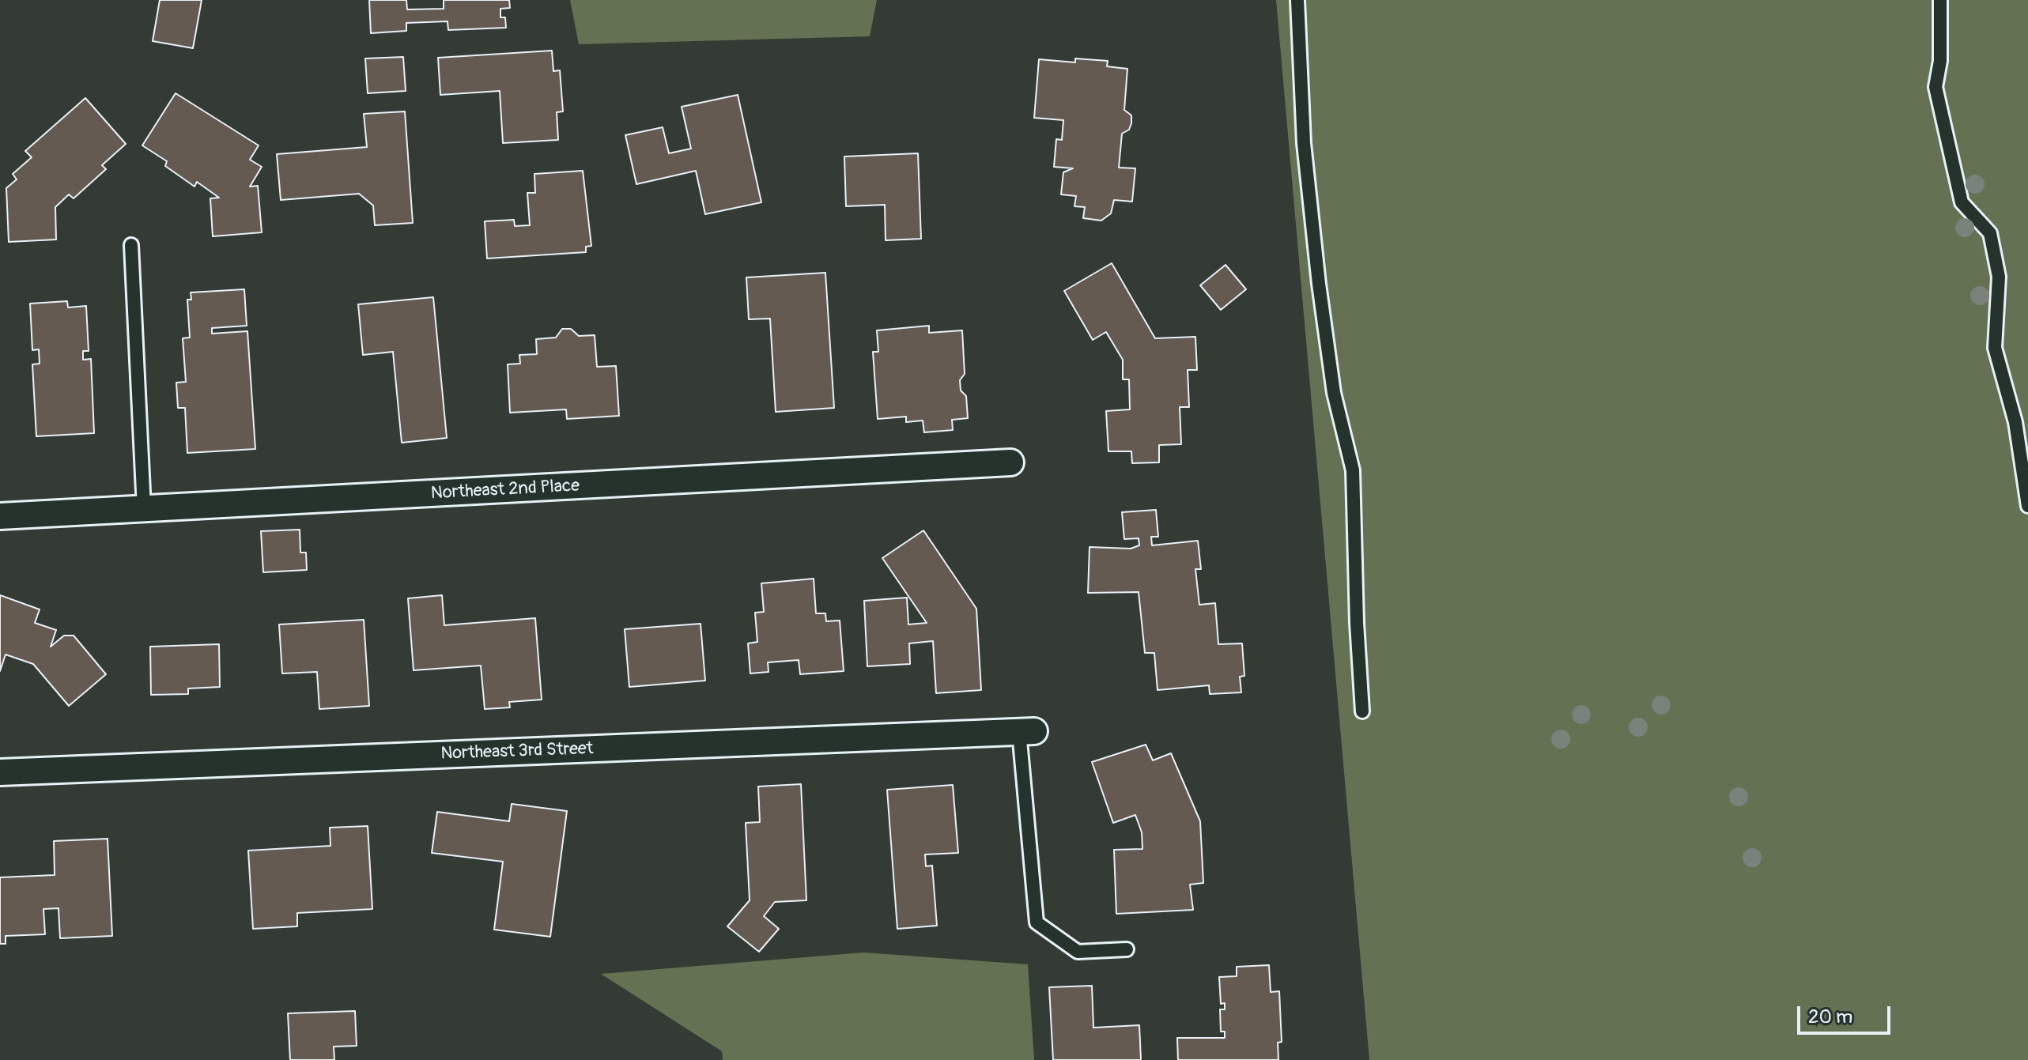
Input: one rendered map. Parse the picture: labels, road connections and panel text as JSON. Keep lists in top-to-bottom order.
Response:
{
  "streets": {
    "street": ["Northeast 2nd Place", "Northeast 3rd Street"]
  },
  "scale_bar": "20 m"
}
